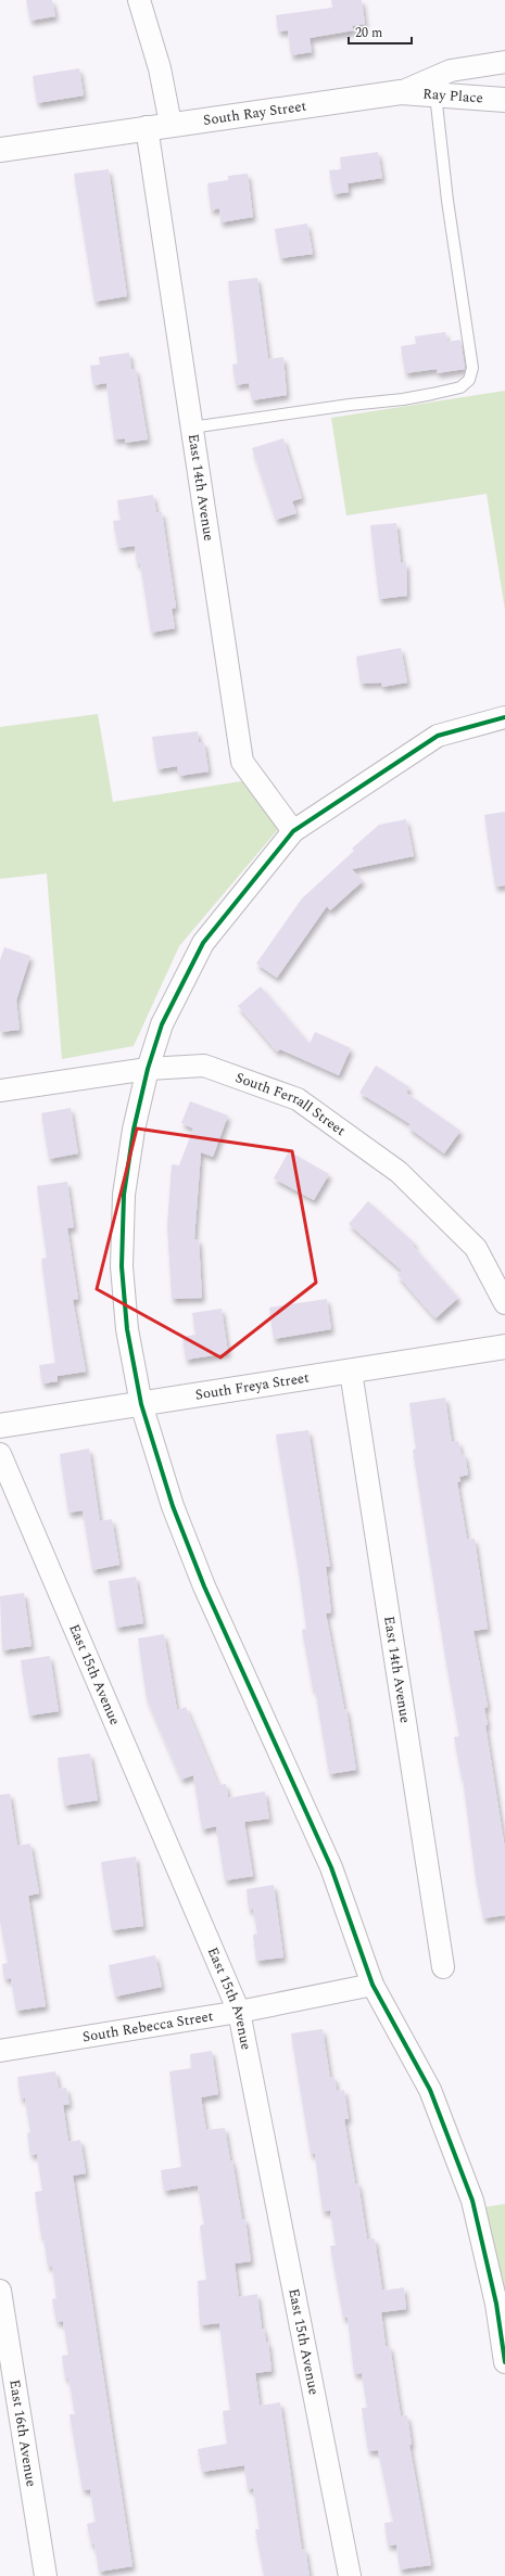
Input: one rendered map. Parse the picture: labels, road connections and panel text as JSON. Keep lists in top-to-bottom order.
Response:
{
  "streets": {
    "main road": ["Ray Place", "South Ray Street", "South Freya Street"],
    "street": [
      "East 14th Avenue",
      "South Ferrall Street",
      "East 15th Avenue",
      "South Rebecca Street",
      "East 16th Avenue"
    ]
  },
  "crossings": [
    ["Ray Place", "South Ray Street"],
    ["South Ray Street", "East 14th Avenue"],
    ["East 14th Avenue", "South Freya Street"],
    ["East 15th Avenue", "South Rebecca Street"]
  ],
  "scale_bar": "20 m"
}
